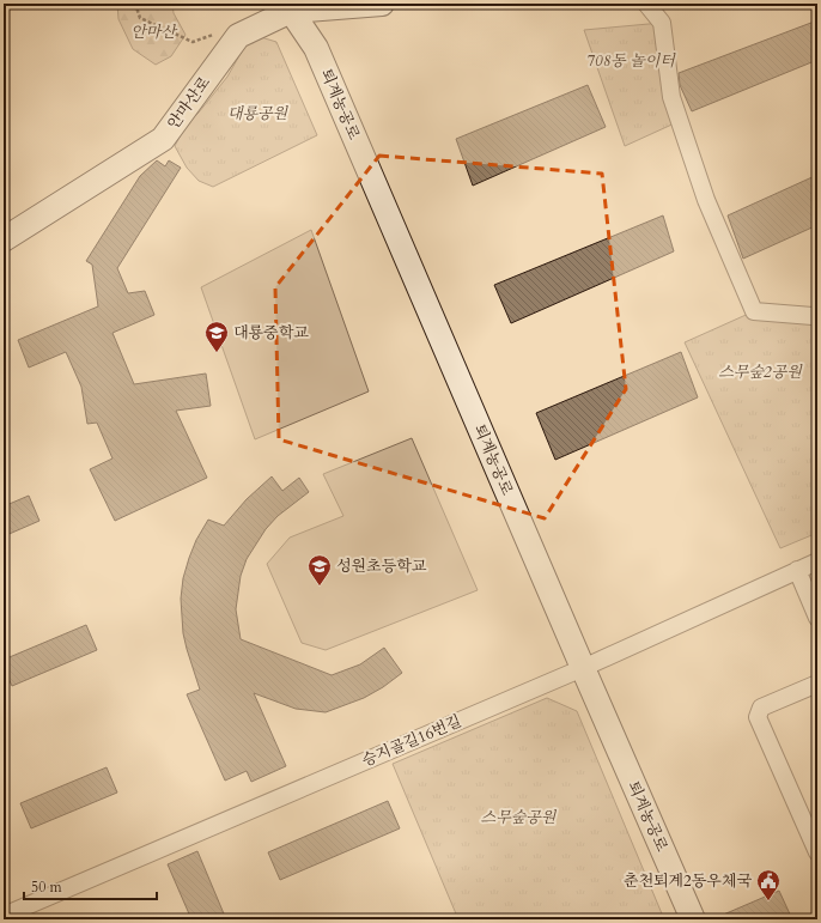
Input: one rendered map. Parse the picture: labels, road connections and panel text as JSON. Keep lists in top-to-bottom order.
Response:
{
  "streets": {
    "street": ["안마산로", "퇴계농공로", "승지골길16번길"]
  },
  "crossings": [
    ["안마산로", "퇴계농공로"],
    ["퇴계농공로", "승지골길16번길"]
  ],
  "parks": [
    "안마산",
    "708동 놀이터",
    "대룡공원",
    "스무숲2공원",
    "스무숲공원"
  ],
  "places": {
    "school or university": ["대룡중학교", "성원초등학교"],
    "public building": ["춘천퇴계2동우체국"]
  },
  "scale_bar": "50 m"
}
